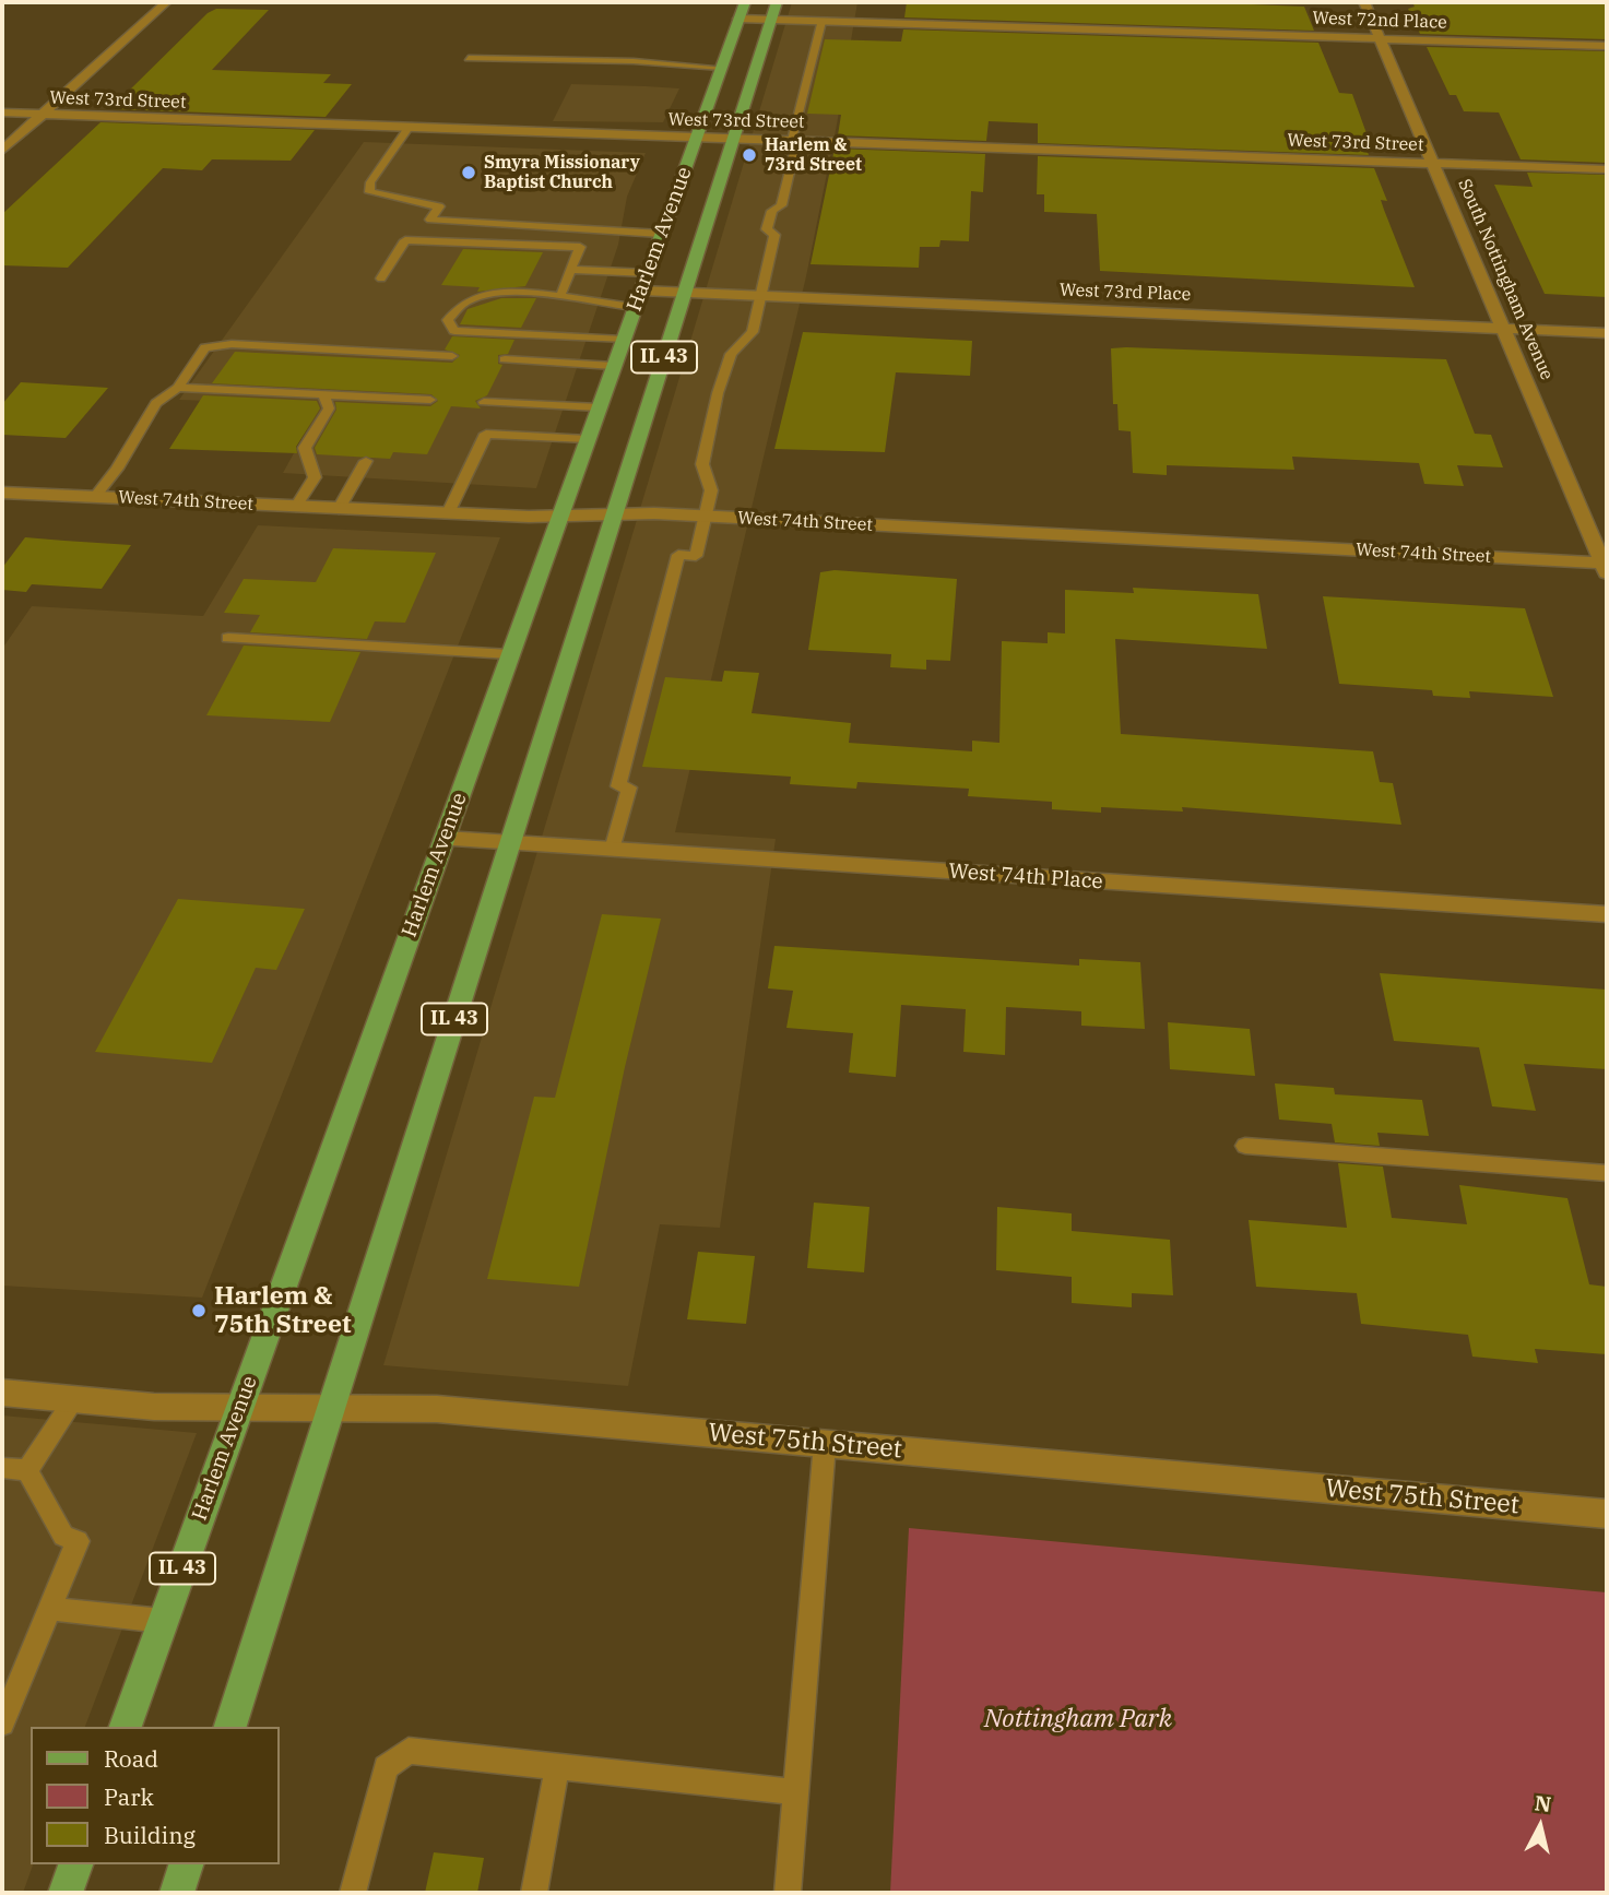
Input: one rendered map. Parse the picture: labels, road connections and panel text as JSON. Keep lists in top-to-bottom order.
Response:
{
  "streets": {
    "main road": ["Harlem Avenue", "IL 43"],
    "street": [
      "West 72nd Place",
      "West 73rd Street",
      "South Nottingham Avenue",
      "West 73rd Place",
      "West 74th Street",
      "West 74th Place",
      "West 75th Street"
    ]
  },
  "crossings": [
    ["West 72nd Place", "Harlem Avenue"],
    ["West 72nd Place", "South Nottingham Avenue"],
    ["West 73rd Street", "Harlem Avenue"],
    ["West 73rd Street", "South Nottingham Avenue"],
    ["Harlem Avenue", "West 73rd Place"],
    ["Harlem Avenue", "West 74th Street"],
    ["Harlem Avenue", "West 74th Place"],
    ["Harlem Avenue", "West 75th Street"],
    ["South Nottingham Avenue", "West 73rd Place"],
    ["South Nottingham Avenue", "West 74th Street"]
  ],
  "parks": ["Nottingham Park"],
  "places": ["Harlem & 73rd Street", "Smyra Missionary Baptist Church", "Harlem & 75th Street"],
  "legend": ["Road", "Park", "Building"],
  "north": "top"
}
